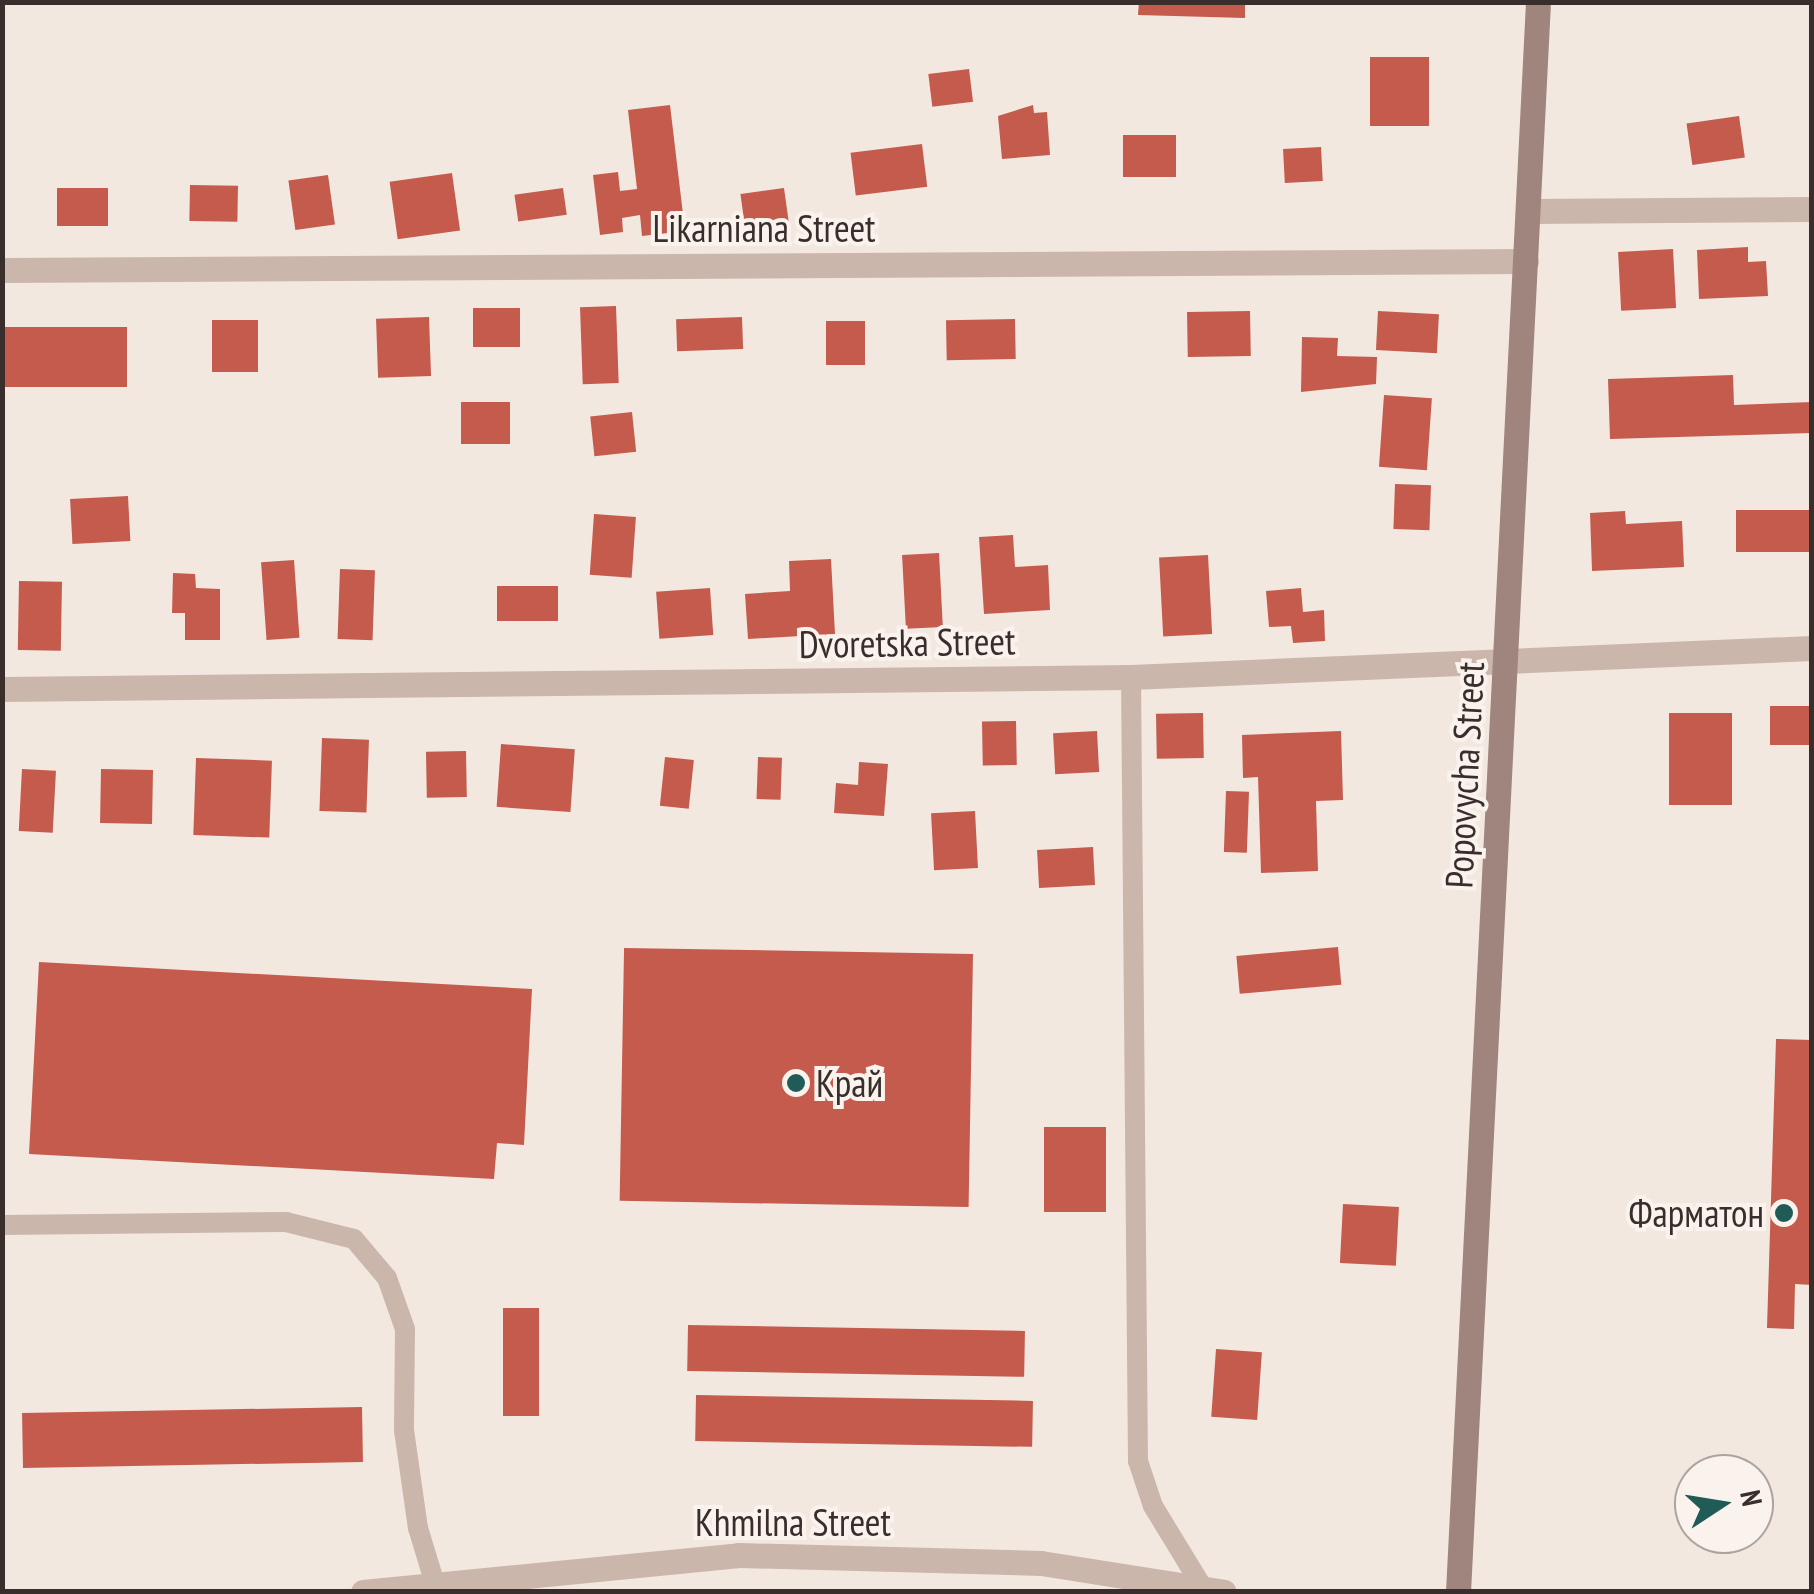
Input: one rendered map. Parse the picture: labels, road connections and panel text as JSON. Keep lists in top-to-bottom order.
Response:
{
  "streets": {
    "main road": ["Popovycha Street"],
    "street": ["Likarniana Street", "Dvoretska Street", "Khmilna Street"]
  },
  "crossings": [
    ["Likarniana Street", "Popovycha Street"],
    ["Dvoretska Street", "Popovycha Street"]
  ],
  "places": ["Край", "Фарматон"],
  "north": "right"
}
